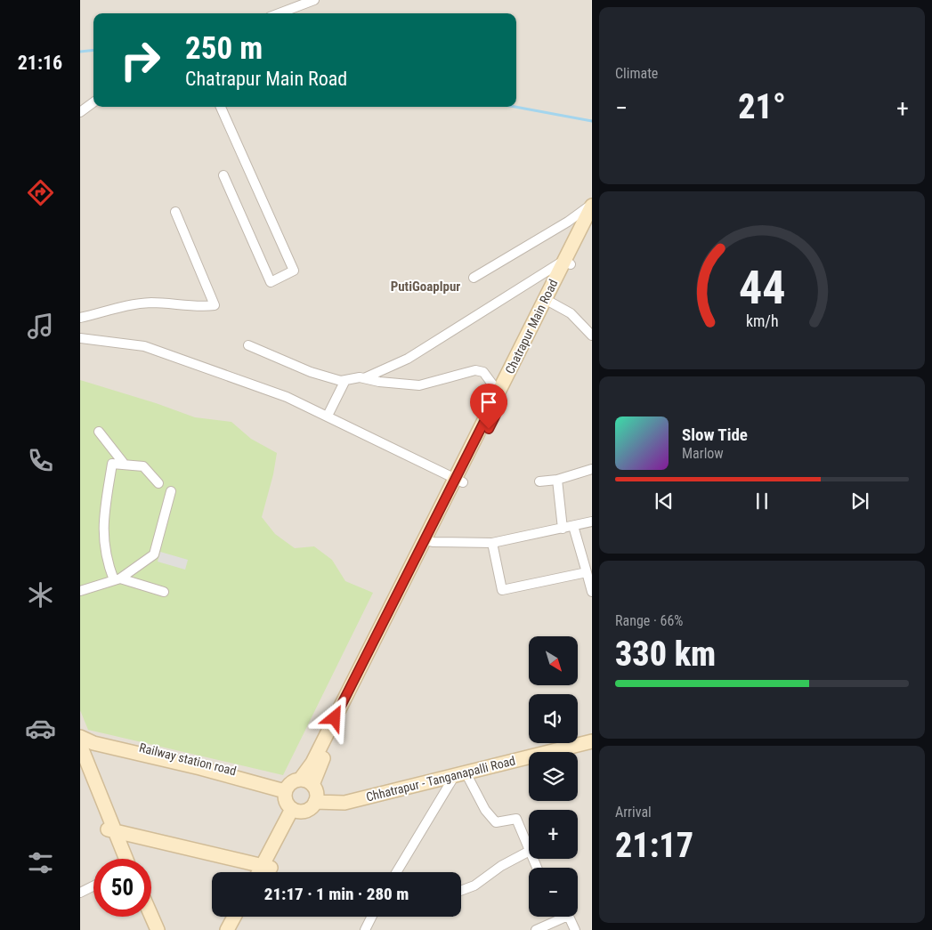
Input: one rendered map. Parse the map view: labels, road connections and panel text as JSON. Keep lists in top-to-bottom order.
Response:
{
  "streets": {
    "main road": ["Chatrapur Main Road", "Railway station road", "Chhatrapur - Tanganapalli Road"]
  },
  "crossings": [
    ["Chatrapur Main Road", "Railway station road"],
    ["Chatrapur Main Road", "Chhatrapur - Tanganapalli Road"],
    ["Railway station road", "Chhatrapur - Tanganapalli Road"]
  ],
  "districts": ["PutiGoaplpur"],
  "north": "bottom right",
  "page": {
    "tabs": "21:16",
    "tile": [
      "Climate",
      ["Range · 66%", "330 km"],
      ["Arrival", "21:17"]
    ],
    "turn": ["250 m", "Chatrapur Main Road"],
    "heat": ["−", "21°", "+"],
    "song": ["Slow Tide", "Marlow"],
    "map_buttons": ["+", "−"],
    "limit": "50",
    "trip": "21:17 · 1 min · 280 m",
    "gauge": ["44", "km/h"]
  }
}
